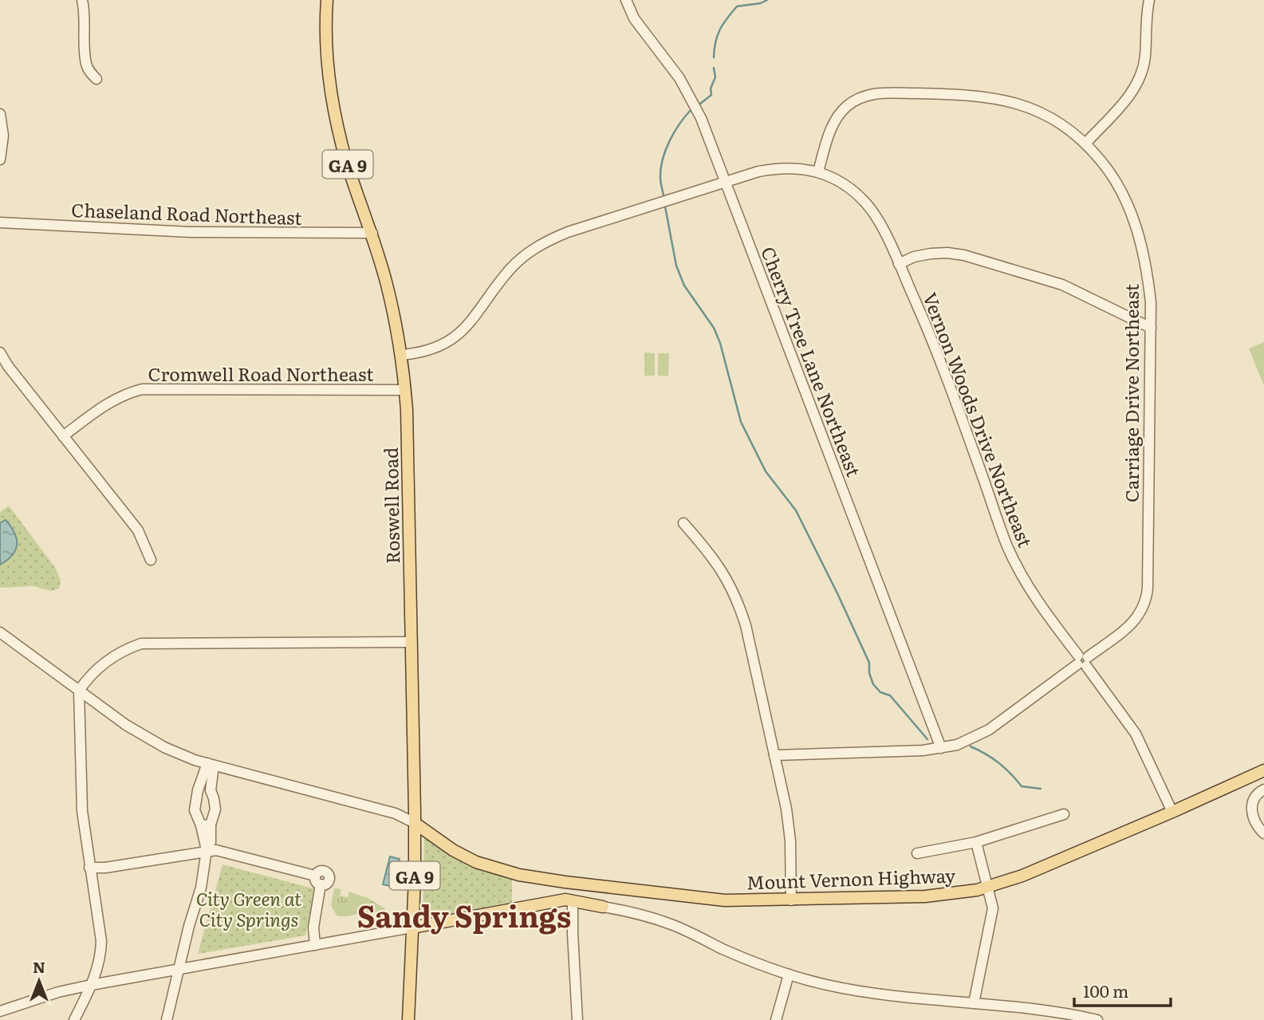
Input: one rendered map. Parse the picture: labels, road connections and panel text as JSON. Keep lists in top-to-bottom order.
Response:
{
  "streets": {
    "main road": ["GA 9", "Roswell Road", "Mount Vernon Highway"],
    "street": [
      "Chaseland Road Northeast",
      "Cherry Tree Lane Northeast",
      "Cromwell Road Northeast",
      "Carriage Drive Northeast",
      "Vernon Woods Drive Northeast"
    ]
  },
  "crossings": [
    ["Chaseland Road Northeast", "Roswell Road"],
    ["Cherry Tree Lane Northeast", "Carriage Drive Northeast"],
    ["Cherry Tree Lane Northeast", "Vernon Woods Drive Northeast"],
    ["Cromwell Road Northeast", "Roswell Road"],
    ["Carriage Drive Northeast", "Vernon Woods Drive Northeast"],
    ["Vernon Woods Drive Northeast", "Roswell Road"],
    ["Vernon Woods Drive Northeast", "Mount Vernon Highway"],
    ["Roswell Road", "Mount Vernon Highway"]
  ],
  "districts": ["Sandy Springs"],
  "parks": ["City Green at City Springs"],
  "scale_bar": "100 m",
  "north": "top"
}
